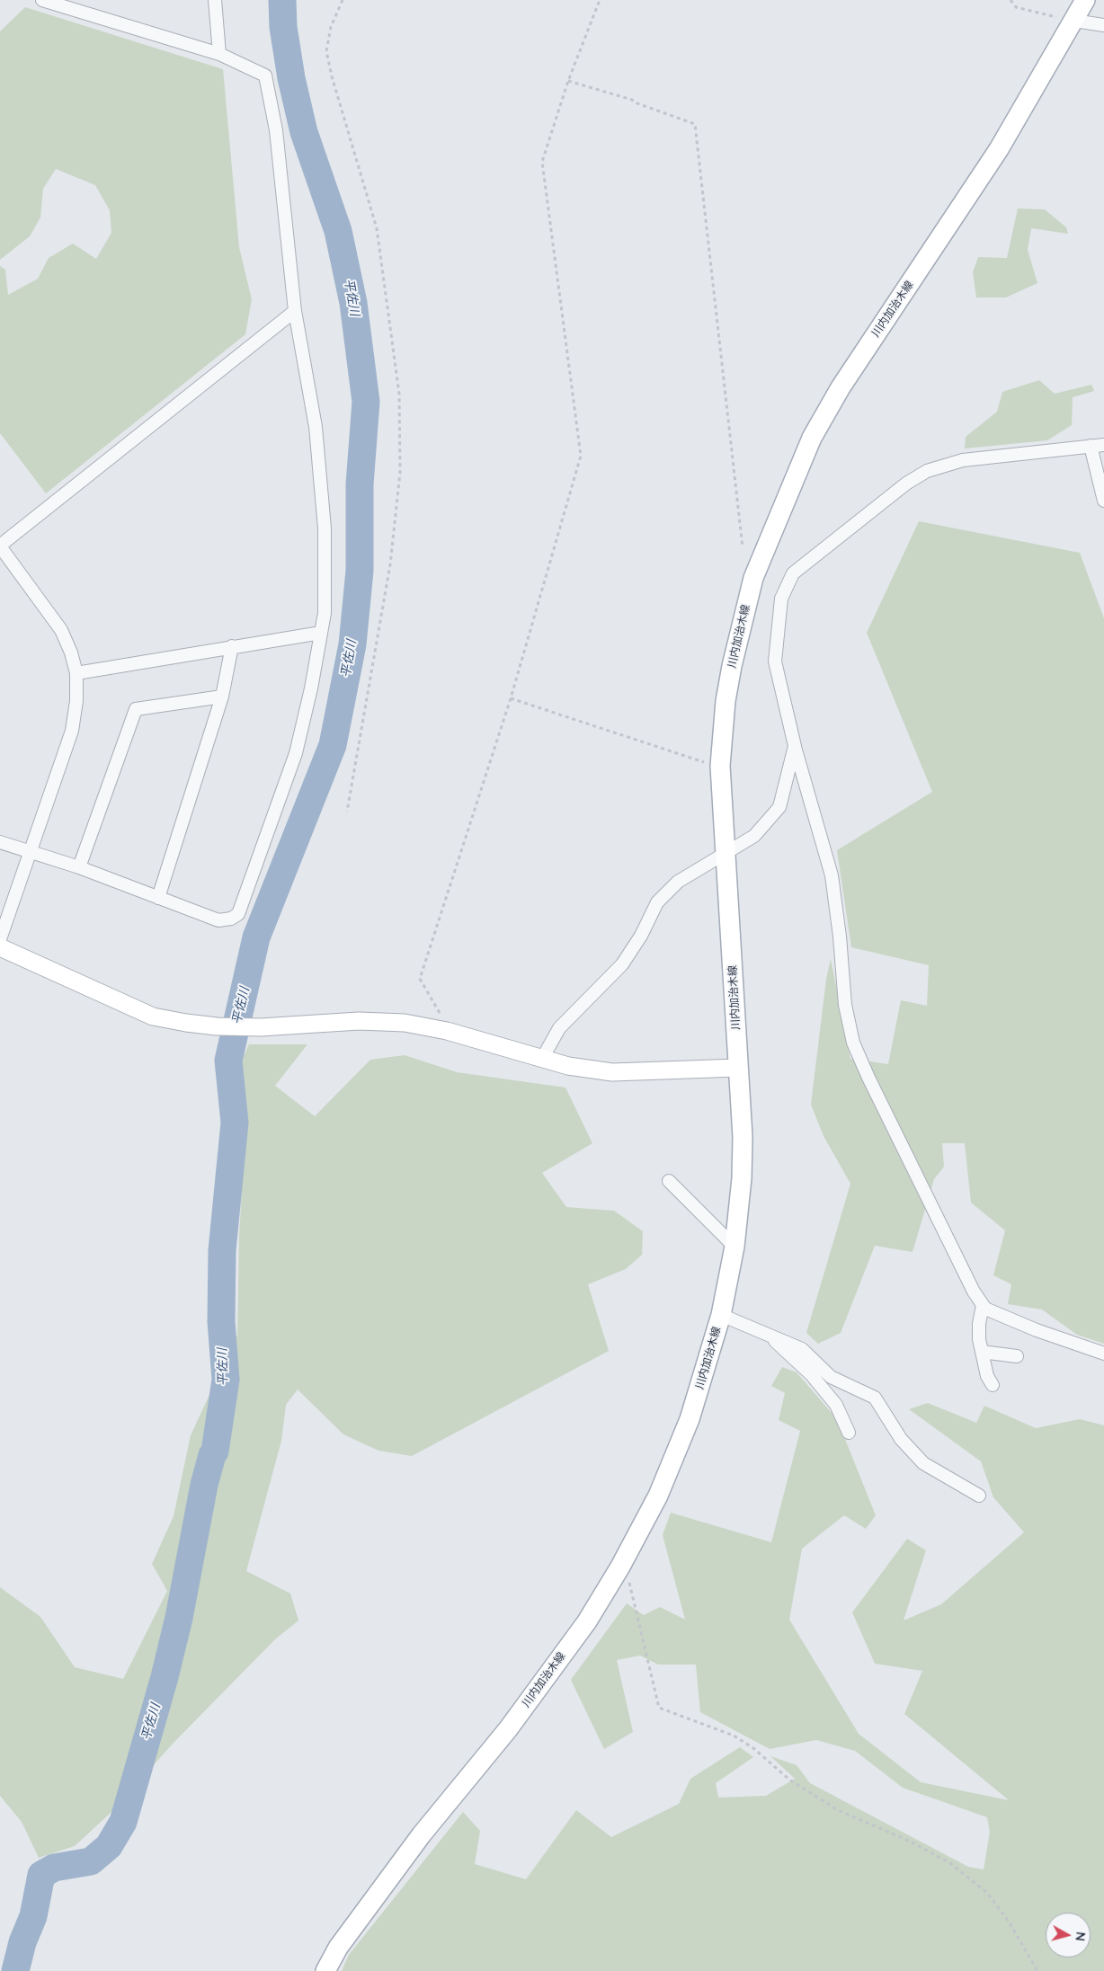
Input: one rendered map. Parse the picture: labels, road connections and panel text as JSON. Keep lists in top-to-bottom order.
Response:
{
  "streets": {
    "main road": ["川内加治木線"]
  },
  "water": ["平佐川"],
  "north": "right"
}
